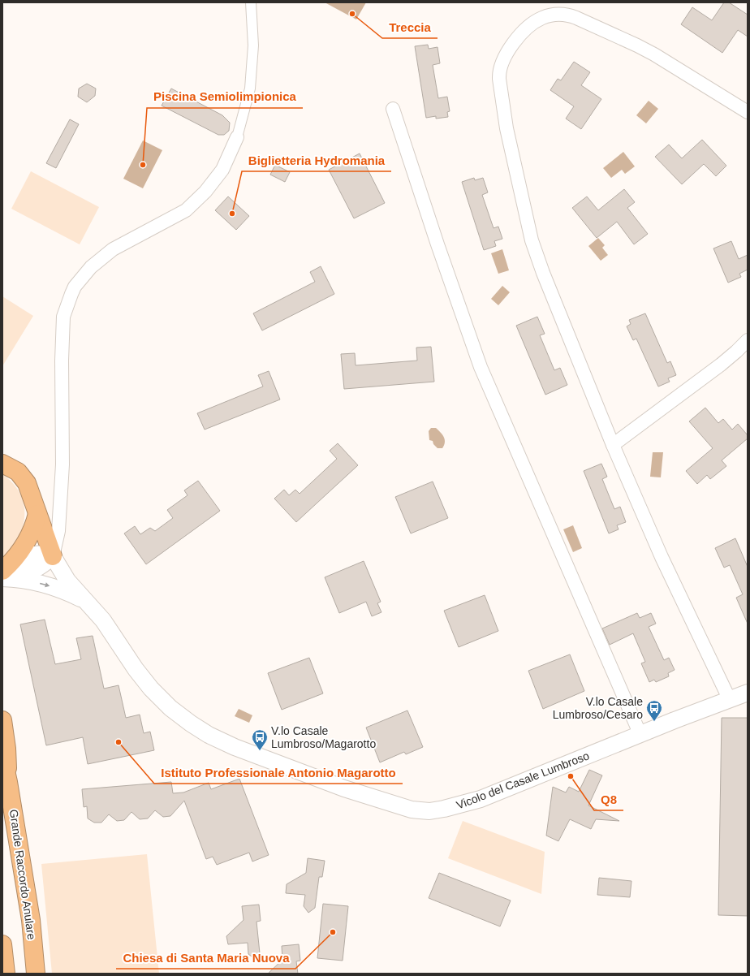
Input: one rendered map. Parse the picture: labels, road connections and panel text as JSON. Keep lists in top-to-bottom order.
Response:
{
  "streets": {
    "highway": ["Grande Raccordo Anulare"],
    "street": ["Vicolo del Casale Lumbroso"]
  },
  "places": {
    "other": [
      "Treccia",
      "Piscina Semiolimpionica",
      "Biglietteria Hydromania",
      "Istituto Professionale Antonio Magarotto",
      "Q8",
      "Chiesa di Santa Maria Nuova"
    ],
    "bus stop": ["V.lo Casale Lumbroso/Cesaro", "V.lo Casale Lumbroso/Magarotto"]
  }
}
